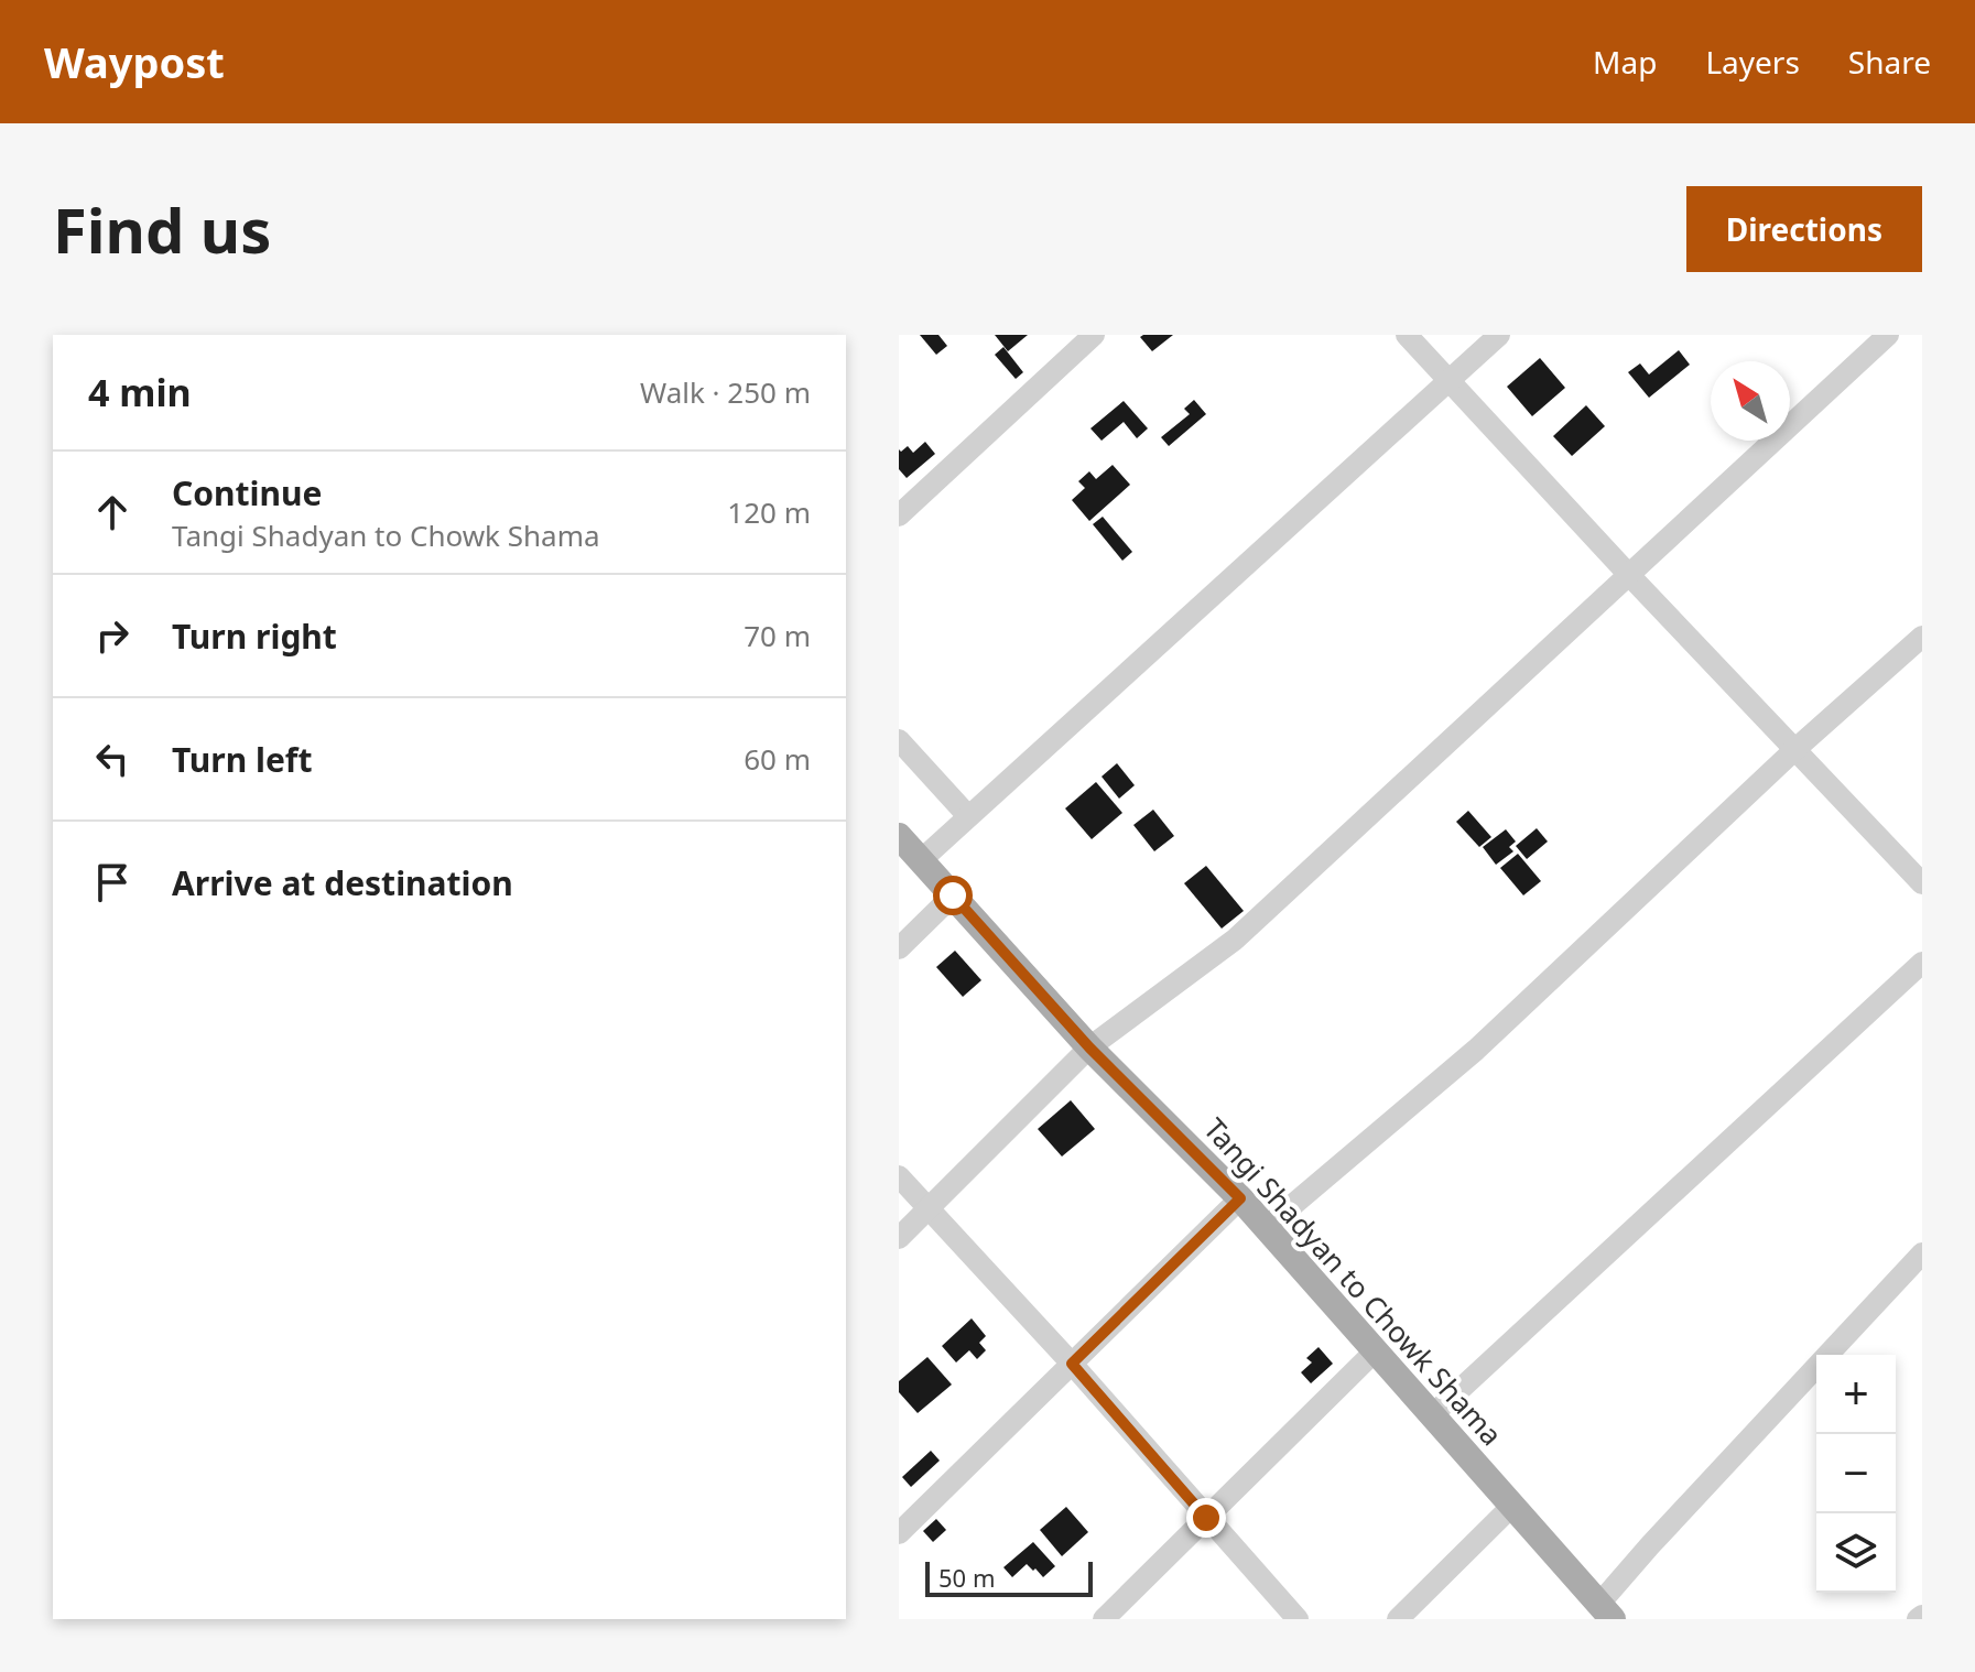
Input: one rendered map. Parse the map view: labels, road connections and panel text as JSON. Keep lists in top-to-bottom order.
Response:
{
  "streets": {
    "main road": ["Tangi Shadyan to Chowk Shama"]
  },
  "scale_bar": "50 m",
  "north": "top left",
  "page": {
    "header": "Waypost",
    "nav": ["Map", "Layers", "Share"],
    "buttons": "Directions",
    "title": "Find us",
    "heading": ["4 min", "Walk · 250 m"],
    "list": [
      ["Continue", "Tangi Shadyan to Chowk Shama", "120 m"],
      ["Turn right", "70 m"],
      ["Turn left", "60 m"],
      "Arrive at destination"
    ],
    "map_buttons": ["+", "−"],
    "scale": "50 m"
  }
}
